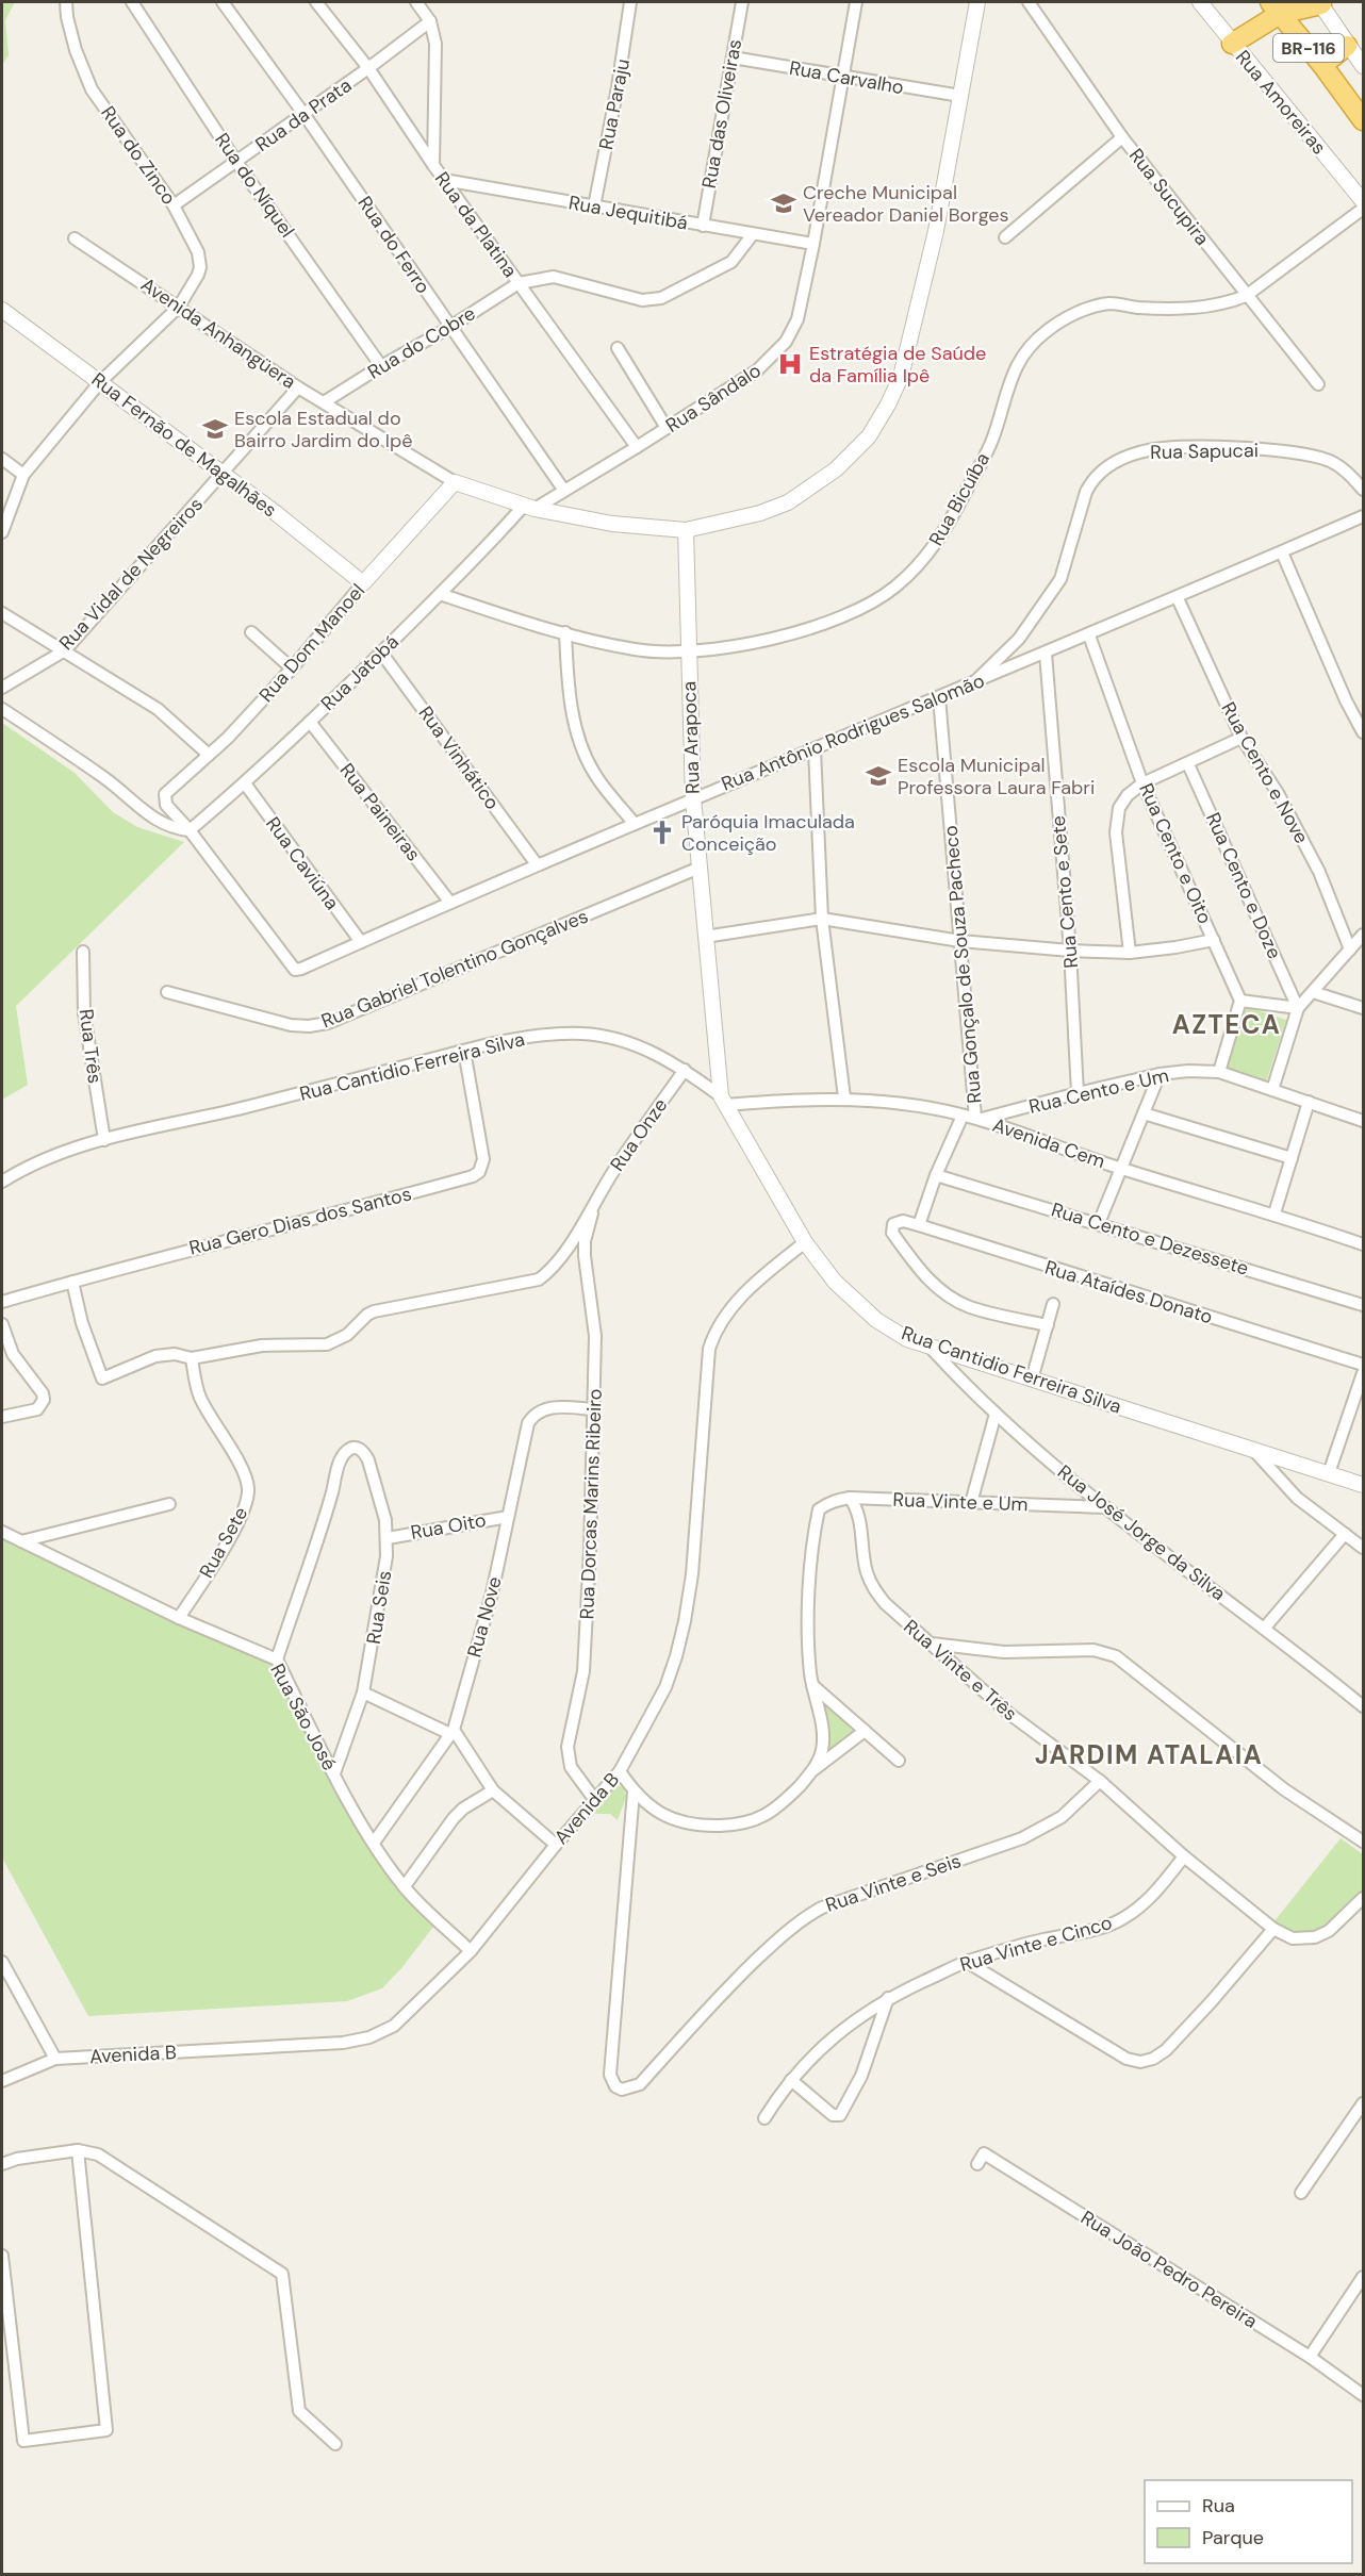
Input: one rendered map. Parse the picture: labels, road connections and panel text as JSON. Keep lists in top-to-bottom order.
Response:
{
  "streets": {
    "highway": ["BR-116"],
    "street": [
      "Rua Carvalho",
      "Rua Amoreiras",
      "Rua Paraju",
      "Rua das Oliveiras",
      "Rua da Prata",
      "Rua do Zinco",
      "Rua do Níquel",
      "Rua Sucupira",
      "Rua Jequitibá",
      "Rua da Platina",
      "Rua do Ferro",
      "Avenida Anhangüera",
      "Rua do Cobre",
      "Rua Sândalo",
      "Rua Fernão de Magalhães",
      "Rua Sapucai",
      "Rua Bicuíba",
      "Rua Vidal de Negreiros",
      "Rua Dom Manoel",
      "Rua Jatobá",
      "Rua Antônio Rodrigues Salomão",
      "Rua Arapoca",
      "Rua Vinhático",
      "Rua Cento e Nove",
      "Rua Paineiras",
      "Rua Cento e Oito",
      "Rua Caviúna",
      "Rua Cento e Doze",
      "Rua Cento e Sete",
      "Rua Gonçalo de Souza Pacheco",
      "Rua Gabriel Tolentino Gonçalves",
      "Rua Três",
      "Rua Cantidio Ferreira Silva",
      "Rua Cento e Um",
      "Rua Onze",
      "Avenida Cem",
      "Rua Gero Dias dos Santos",
      "Rua Cento e Dezessete",
      "Rua Ataídes Donato",
      "Rua Vinte e Um",
      "Rua Dorcas Marins Ribeiro",
      "Rua Oito",
      "Rua José Jorge da Silva",
      "Rua Sete",
      "Rua Seis",
      "Rua Nove",
      "Rua Vinte e Três",
      "Rua São José",
      "Avenida B",
      "Rua Vinte e Seis",
      "Rua Vinte e Cinco",
      "Rua João Pedro Pereira"
    ]
  },
  "crossings": [
    ["Rua Carvalho", "Rua das Oliveiras"],
    ["Rua Carvalho", "Avenida Anhangüera"],
    ["Rua Carvalho", "Rua Sândalo"],
    ["Rua Paraju", "Rua Jequitibá"],
    ["Rua das Oliveiras", "Rua Jequitibá"],
    ["Rua da Prata", "Rua do Zinco"],
    ["Rua da Prata", "Rua do Níquel"],
    ["Rua da Prata", "Rua da Platina"],
    ["Rua da Prata", "Rua do Ferro"],
    ["Rua do Zinco", "Avenida Anhangüera"],
    ["Rua do Zinco", "Rua Fernão de Magalhães"],
    ["Rua do Níquel", "Rua do Cobre"],
    ["Rua Sucupira", "Rua Bicuíba"],
    ["Rua Jequitibá", "Rua da Platina"],
    ["Rua Jequitibá", "Rua Sândalo"],
    ["Rua da Platina", "Rua do Cobre"],
    ["Rua da Platina", "Rua Sândalo"],
    ["Rua do Ferro", "Rua do Cobre"],
    ["Rua do Ferro", "Rua Sândalo"],
    ["Avenida Anhangüera", "Rua do Cobre"],
    ["Avenida Anhangüera", "Rua Sândalo"],
    ["Avenida Anhangüera", "Rua Vidal de Negreiros"],
    ["Avenida Anhangüera", "Rua Dom Manoel"],
    ["Avenida Anhangüera", "Rua Jatobá"],
    ["Avenida Anhangüera", "Rua Arapoca"],
    ["Rua Sândalo", "Rua Jatobá"],
    ["Rua Fernão de Magalhães", "Rua Vidal de Negreiros"],
    ["Rua Fernão de Magalhães", "Rua Dom Manoel"],
    ["Rua Sapucai", "Rua Antônio Rodrigues Salomão"],
    ["Rua Bicuíba", "Rua Jatobá"],
    ["Rua Bicuíba", "Rua Arapoca"],
    ["Rua Dom Manoel", "Rua Antônio Rodrigues Salomão"],
    ["Rua Jatobá", "Rua Antônio Rodrigues Salomão"],
    ["Rua Jatobá", "Rua Vinhático"],
    ["Rua Jatobá", "Rua Paineiras"],
    ["Rua Jatobá", "Rua Caviúna"],
    ["Rua Antônio Rodrigues Salomão", "Rua Arapoca"],
    ["Rua Antônio Rodrigues Salomão", "Rua Vinhático"],
    ["Rua Antônio Rodrigues Salomão", "Rua Cento e Nove"],
    ["Rua Antônio Rodrigues Salomão", "Rua Paineiras"],
    ["Rua Antônio Rodrigues Salomão", "Rua Cento e Oito"],
    ["Rua Antônio Rodrigues Salomão", "Rua Caviúna"],
    ["Rua Antônio Rodrigues Salomão", "Rua Cento e Sete"],
    ["Rua Antônio Rodrigues Salomão", "Rua Gonçalo de Souza Pacheco"],
    ["Rua Arapoca", "Rua Gabriel Tolentino Gonçalves"],
    ["Rua Arapoca", "Rua Cantidio Ferreira Silva"],
    ["Rua Arapoca", "Avenida Cem"],
    ["Rua Cento e Sete", "Rua Cento e Um"],
    ["Rua Gonçalo de Souza Pacheco", "Rua Cento e Um"],
    ["Rua Gonçalo de Souza Pacheco", "Avenida Cem"],
    ["Rua Três", "Rua Cantidio Ferreira Silva"],
    ["Rua Cantidio Ferreira Silva", "Rua Onze"],
    ["Rua Cantidio Ferreira Silva", "Avenida Cem"],
    ["Rua Cantidio Ferreira Silva", "Rua Gero Dias dos Santos"],
    ["Rua Cantidio Ferreira Silva", "Rua José Jorge da Silva"],
    ["Rua Cantidio Ferreira Silva", "Avenida B"],
    ["Rua Cento e Um", "Avenida Cem"],
    ["Rua Onze", "Rua Dorcas Marins Ribeiro"],
    ["Rua Vinte e Um", "Rua José Jorge da Silva"],
    ["Rua Vinte e Um", "Rua Vinte e Três"],
    ["Rua Dorcas Marins Ribeiro", "Rua Nove"],
    ["Rua Dorcas Marins Ribeiro", "Avenida B"],
    ["Rua Oito", "Rua Seis"],
    ["Rua Oito", "Rua Nove"],
    ["Rua Sete", "Rua São José"],
    ["Rua Seis", "Rua São José"],
    ["Rua Nove", "Rua São José"],
    ["Rua Vinte e Três", "Rua Vinte e Seis"],
    ["Rua Vinte e Três", "Rua Vinte e Cinco"],
    ["Rua São José", "Avenida B"]
  ],
  "districts": ["AZTECA", "JARDIM ATALAIA"],
  "places": {
    "school or university": ["Creche Municipal Vereador Daniel Borges", "Escola Estadual do Bairro Jardim do Ipê", "Escola Municipal Professora Laura Fabri"],
    "hospital": ["Estratégia de Saúde da Família Ipê"],
    "church": ["Paróquia Imaculada Conceição"]
  },
  "legend": ["Rua", "Parque"]
}
